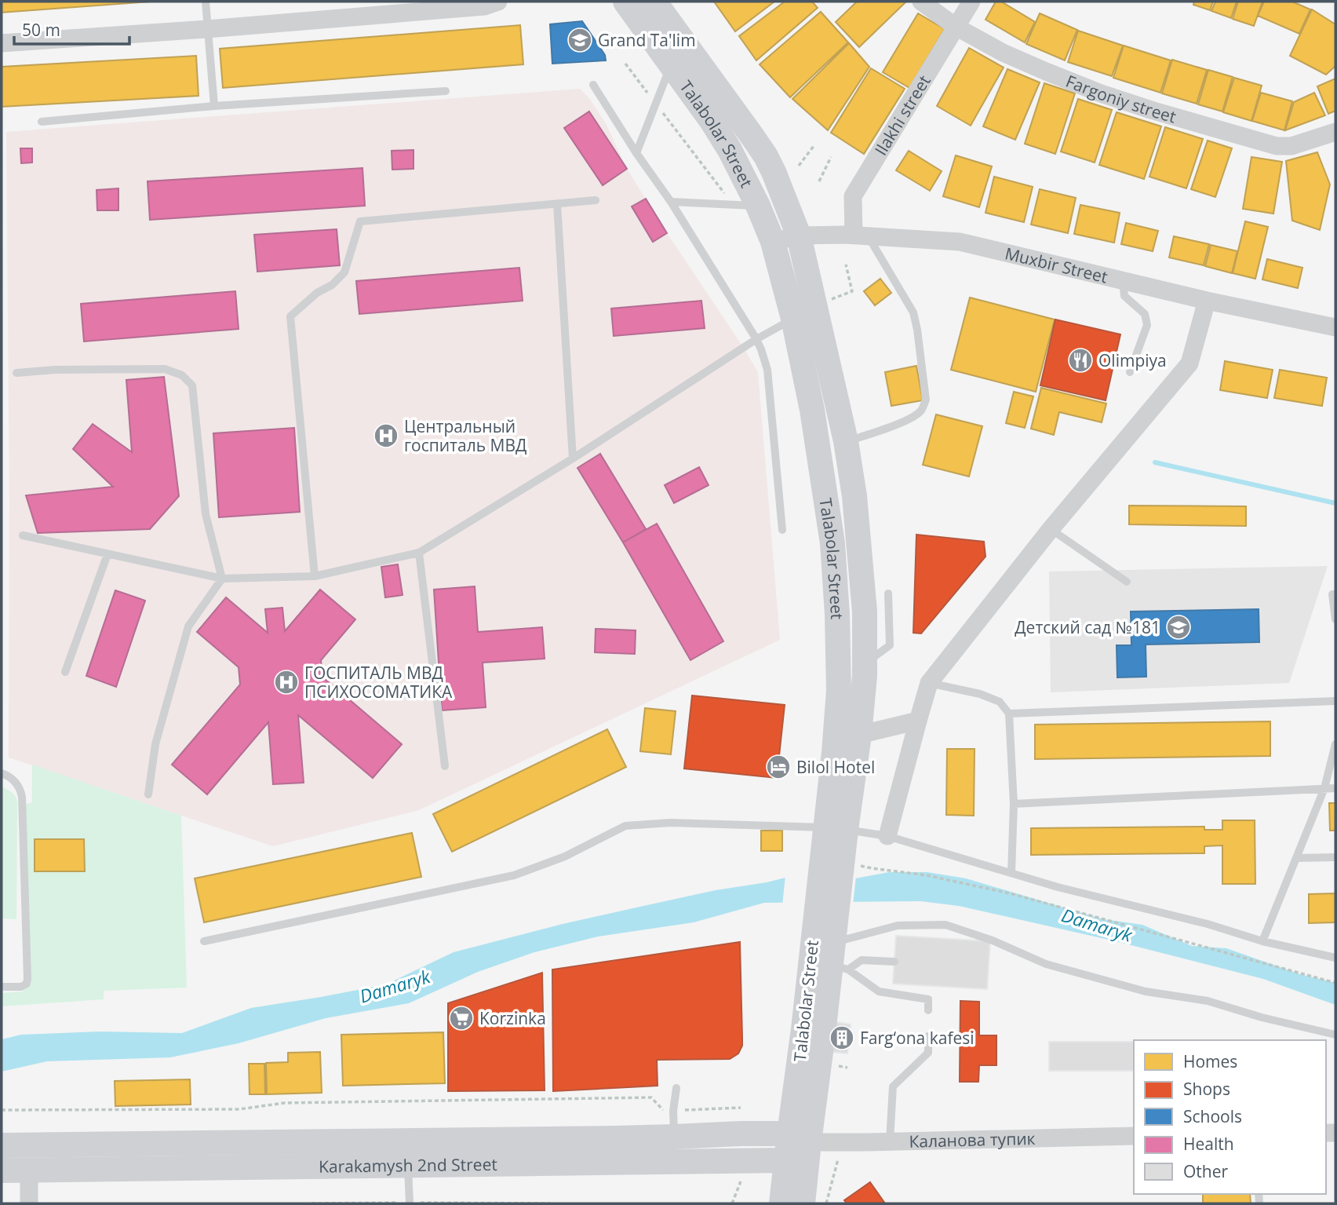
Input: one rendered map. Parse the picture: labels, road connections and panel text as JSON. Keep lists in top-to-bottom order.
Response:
{
  "streets": {
    "main road": ["Talabolar Street", "Karakamysh 2nd Street"],
    "street": [
      "Fargoniy street",
      "Ilakhi street",
      "Muxbir Street",
      "Каланова тупик"
    ]
  },
  "crossings": [
    ["Fargoniy street", "Ilakhi street"],
    ["Ilakhi street", "Muxbir Street"],
    ["Talabolar Street", "Muxbir Street"],
    ["Talabolar Street", "Каланова тупик"],
    ["Talabolar Street", "Karakamysh 2nd Street"],
    ["Каланова тупик", "Karakamysh 2nd Street"]
  ],
  "water": ["Damaryk"],
  "places": {
    "school or university": ["Grand Ta'lim", "Детский сад №181"],
    "restaurant": ["Olimpiya"],
    "hospital": ["Центральный госпиталь МВД", "ГОСПИТАЛЬ МВД ПСИХОСОМАТИКА"],
    "hotel": ["Bilol Hotel"],
    "supermarket": ["Korzinka"],
    "building": ["Farg‘ona kafesi"]
  },
  "legend": [
    "Homes",
    "Shops",
    "Schools",
    "Health",
    "Other"
  ],
  "scale_bar": "50 m"
}
